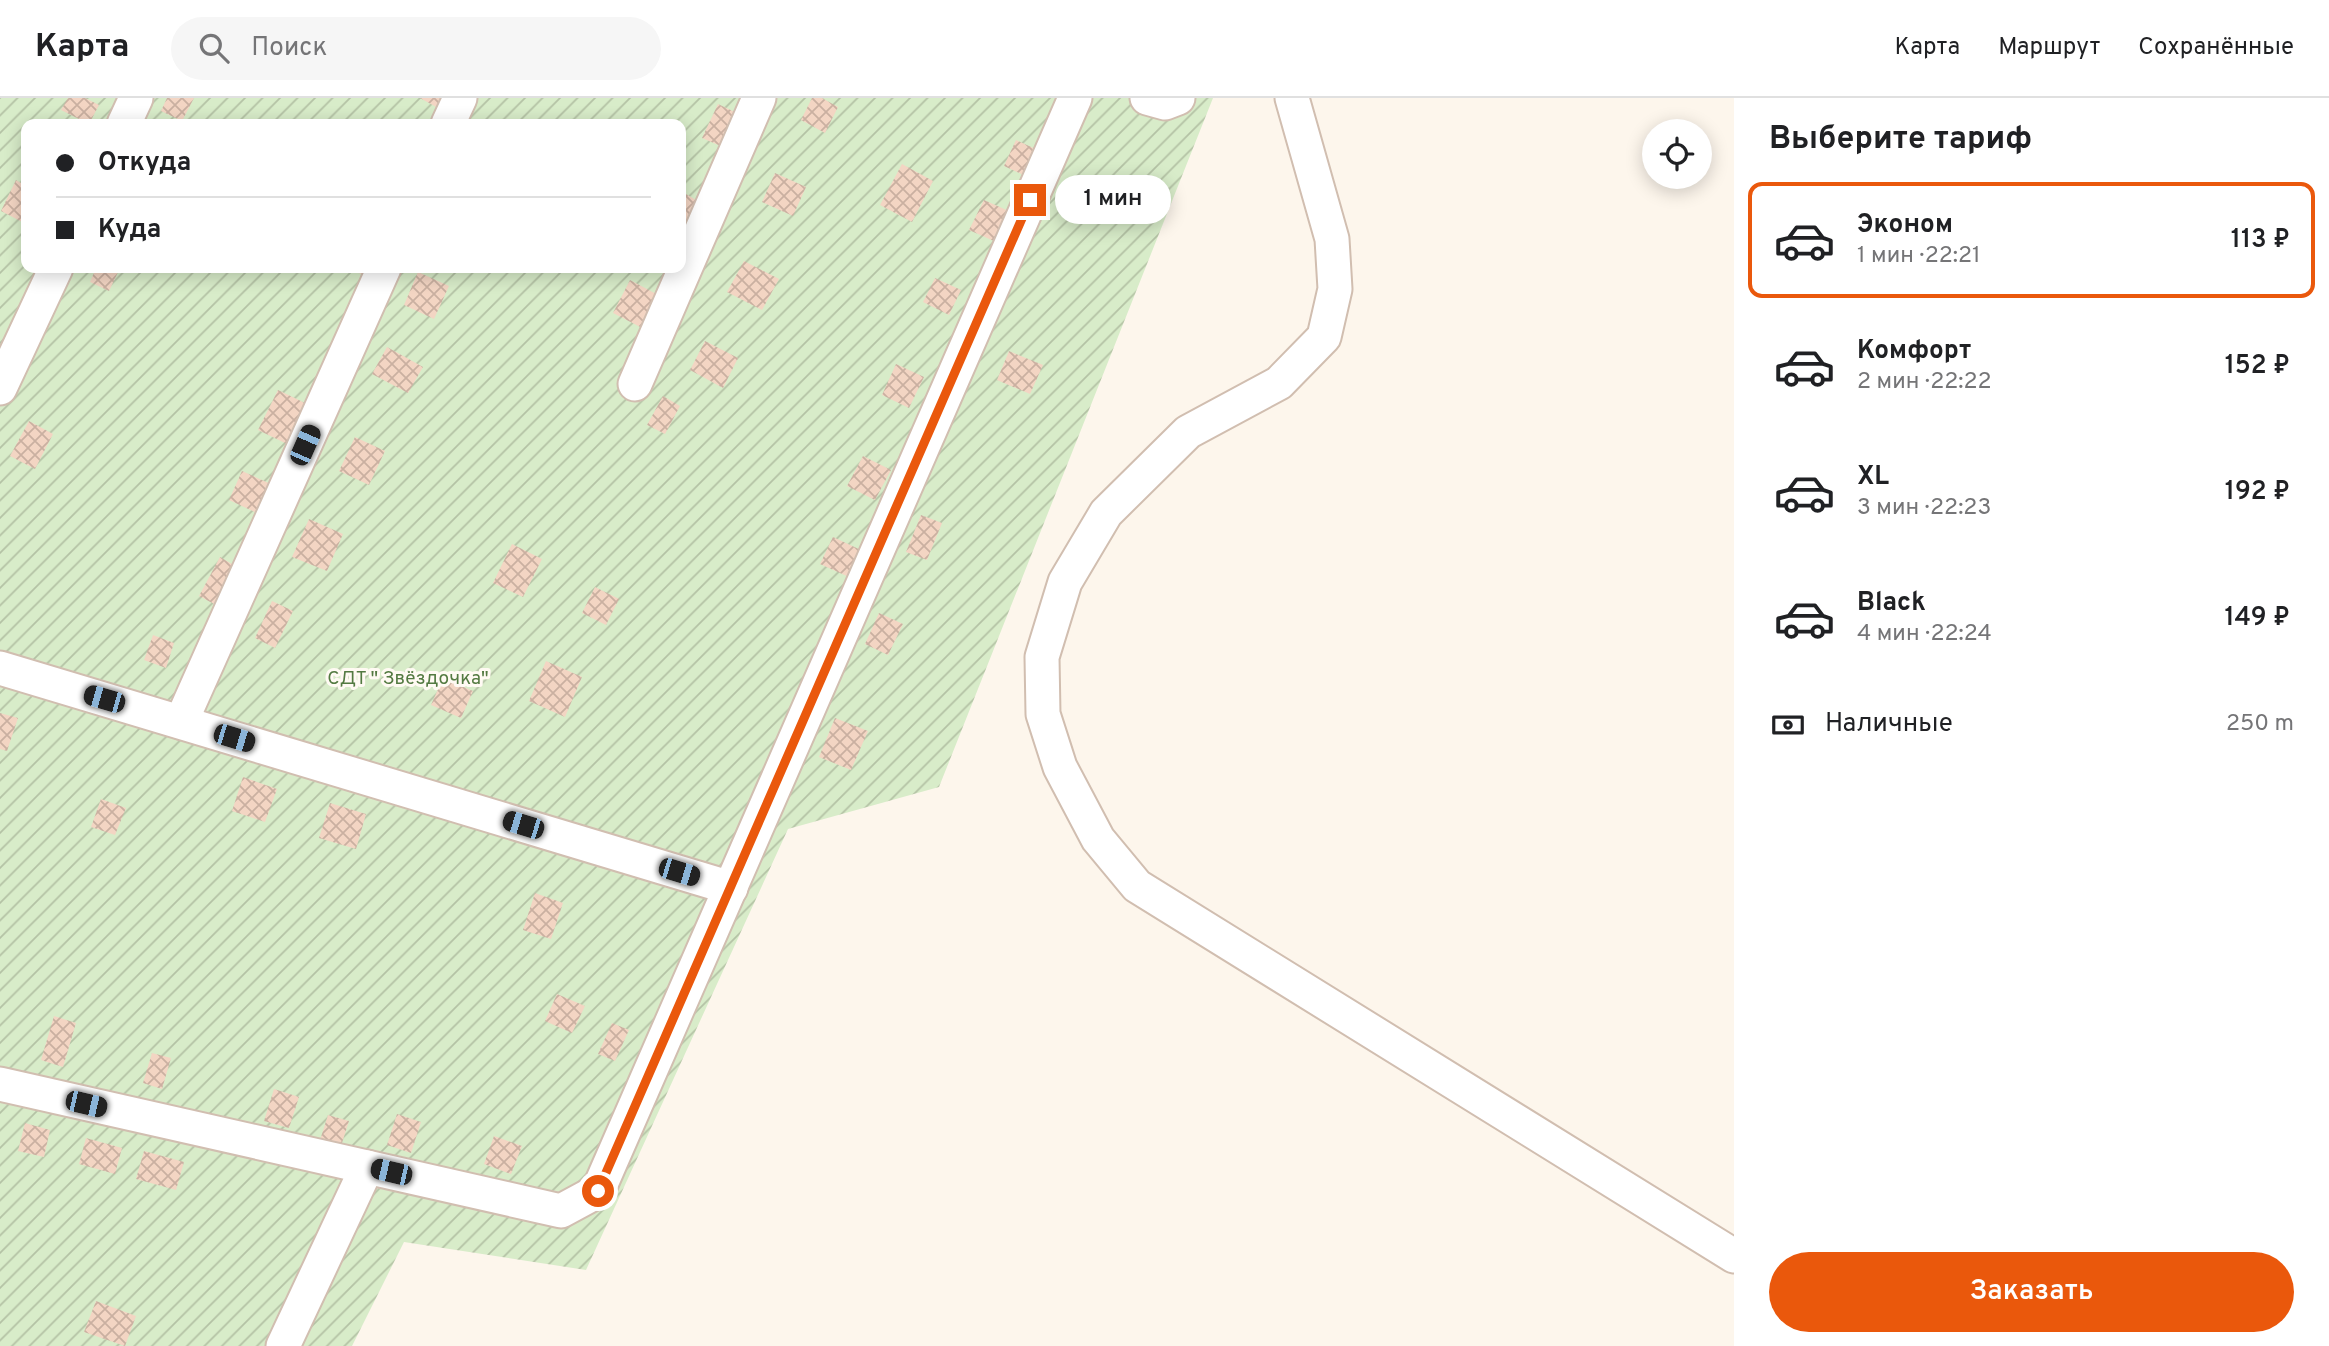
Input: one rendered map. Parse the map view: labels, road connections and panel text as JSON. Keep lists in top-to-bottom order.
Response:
{
  "parks": ["СДТ \" Звёздочка\""],
  "page": {
    "header": "Карта",
    "search": "Поиск",
    "nav": ["Карта", "Маршрут", "Сохранённые"],
    "heading": "Выберите тариф",
    "banner": ["Откуда", "Куда"],
    "bubble": "1 мин",
    "list": [
      {
        "name": "Эконом",
        "note": "1 мин · 22:21",
        "value": "113 ₽"
      },
      {
        "name": "Комфорт",
        "note": "2 мин · 22:22",
        "value": "152 ₽"
      },
      {
        "name": "XL",
        "note": "3 мин · 22:23",
        "value": "192 ₽"
      },
      {
        "name": "Black",
        "note": "4 мин · 22:24",
        "value": "149 ₽"
      }
    ],
    "pay": ["Наличные", "250 m"],
    "buttons": "Заказать"
  }
}
